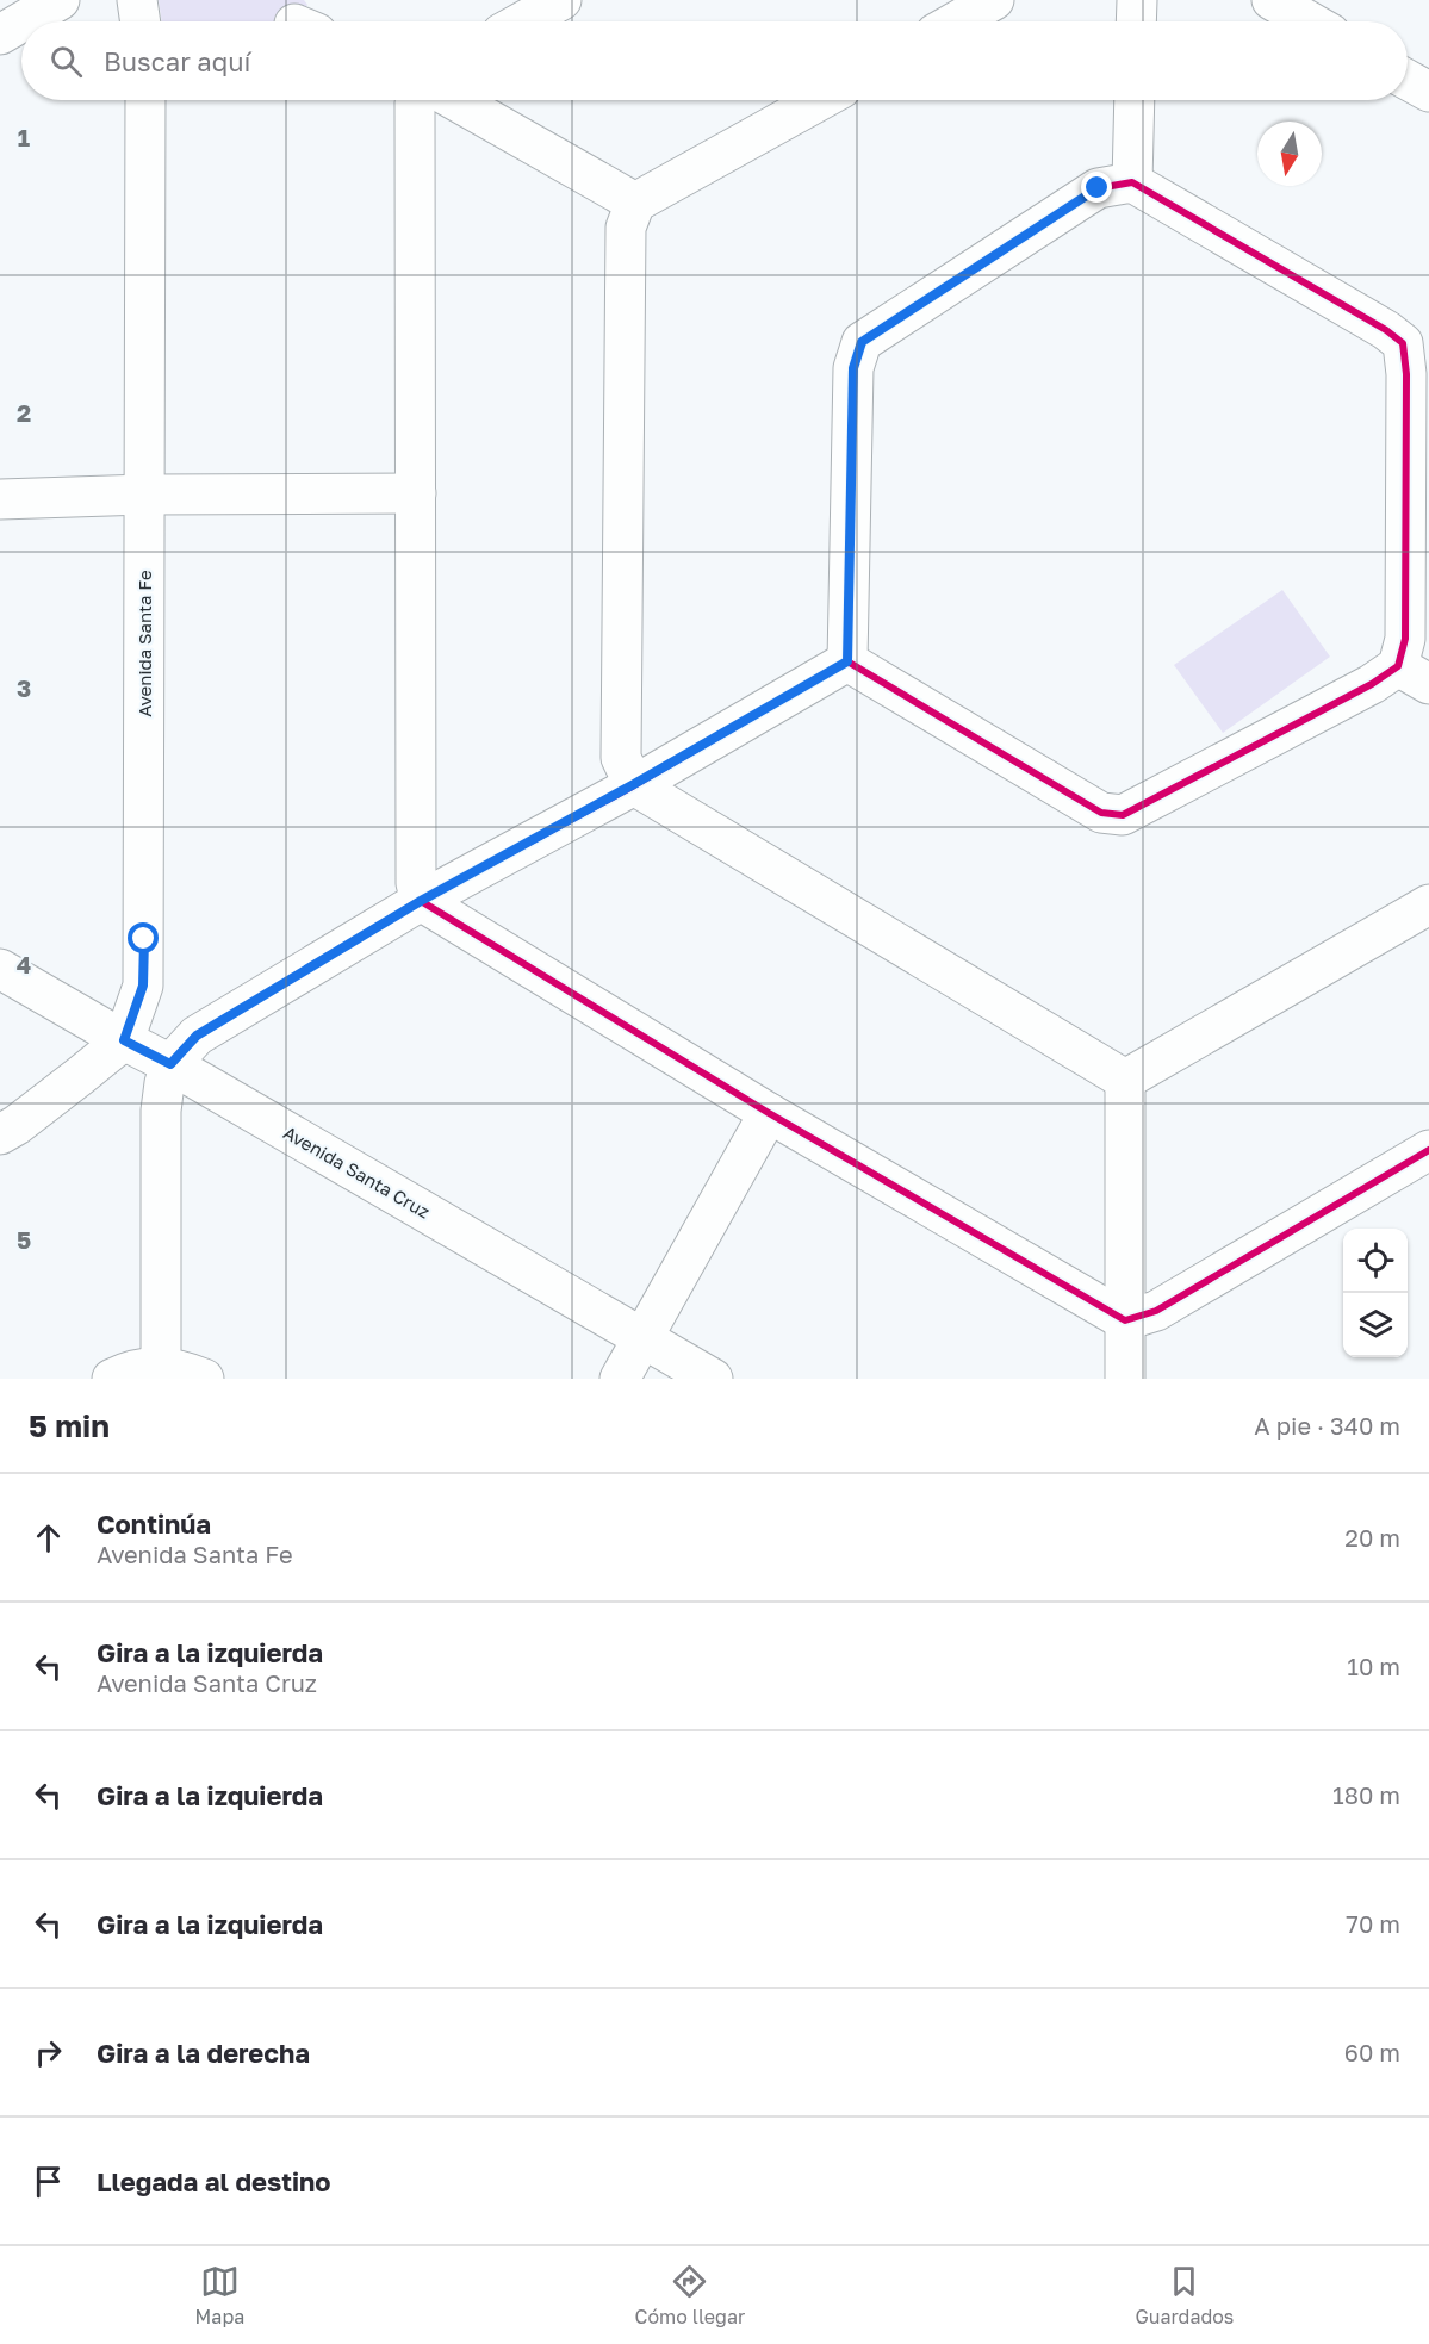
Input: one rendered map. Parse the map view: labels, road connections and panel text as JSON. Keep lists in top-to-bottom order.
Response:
{
  "streets": {
    "street": ["Avenida Santa Fe", "Avenida Santa Cruz"]
  },
  "crossings": [
    ["Avenida Santa Fe", "Avenida Santa Cruz"]
  ],
  "north": "bottom",
  "page": {
    "search": "Buscar aquí",
    "heading": ["5 min", "A pie · 340 m"],
    "list": [
      ["Continúa", "Avenida Santa Fe", "20 m"],
      ["Gira a la izquierda", "Avenida Santa Cruz", "10 m"],
      ["Gira a la izquierda", "180 m"],
      ["Gira a la izquierda", "70 m"],
      ["Gira a la derecha", "60 m"],
      "Llegada al destino"
    ],
    "nav": ["Mapa", "Cómo llegar", "Guardados"]
  },
  "grid": {
    "rows": [
      "1",
      "2",
      "3",
      "4",
      "5"
    ]
  }
}
